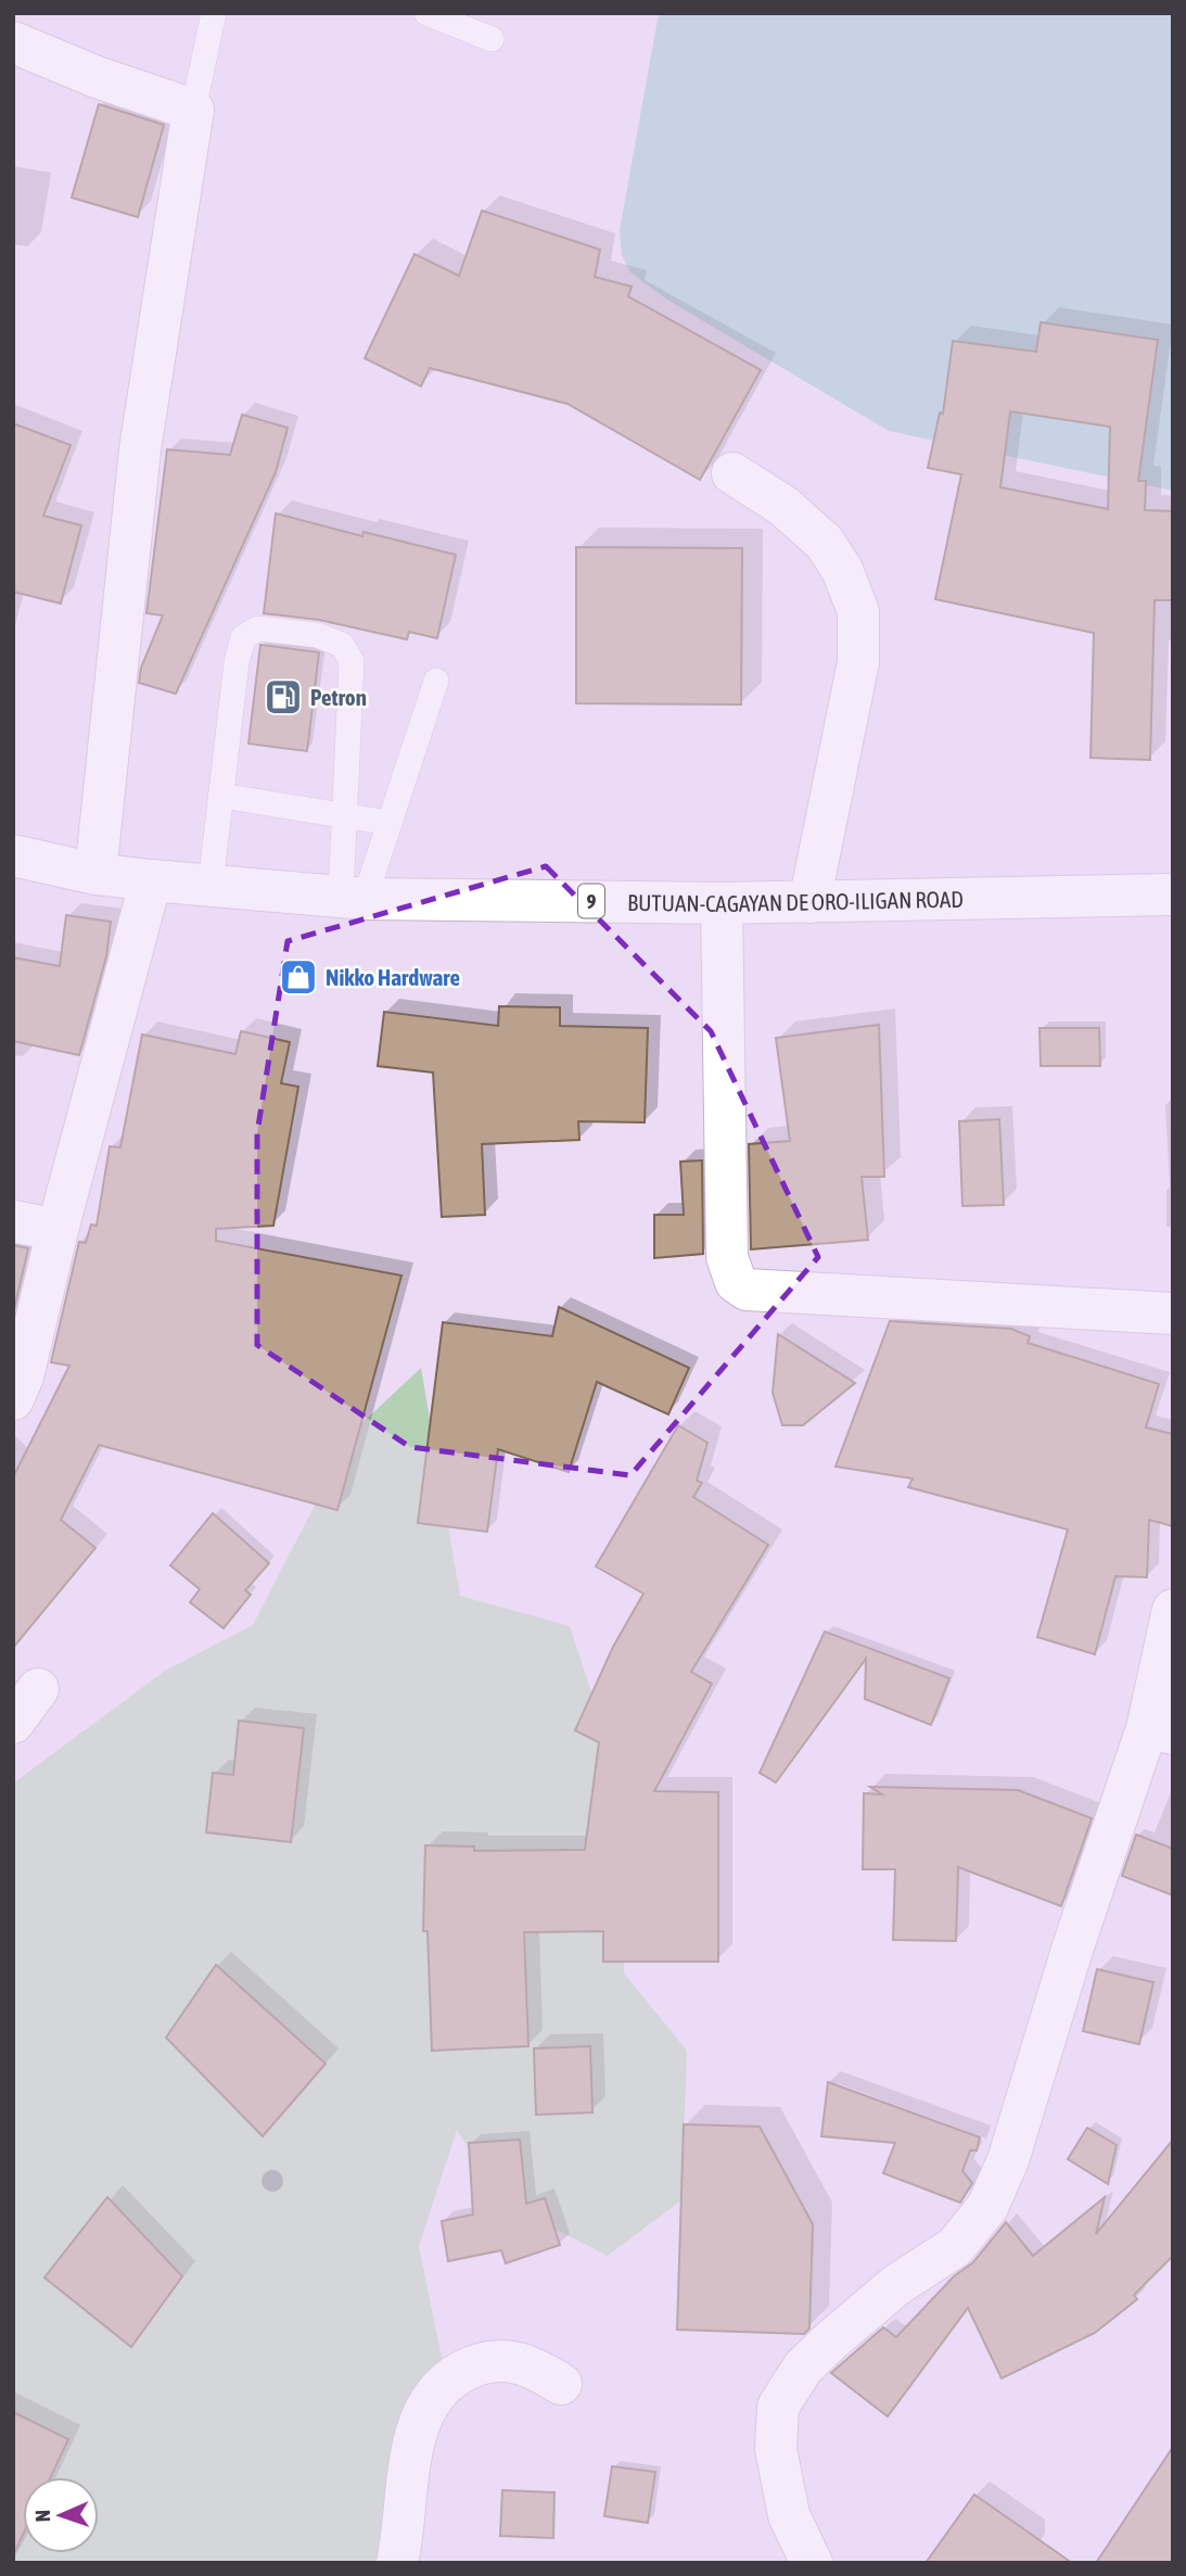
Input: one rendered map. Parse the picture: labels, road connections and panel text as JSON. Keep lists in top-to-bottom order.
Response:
{
  "streets": {
    "main road": ["BUTUAN-CAGAYAN DE ORO-ILIGAN ROAD", "9"]
  },
  "places": {
    "fuel station": ["Petron"],
    "shop": ["Nikko Hardware"]
  },
  "north": "left"
}
